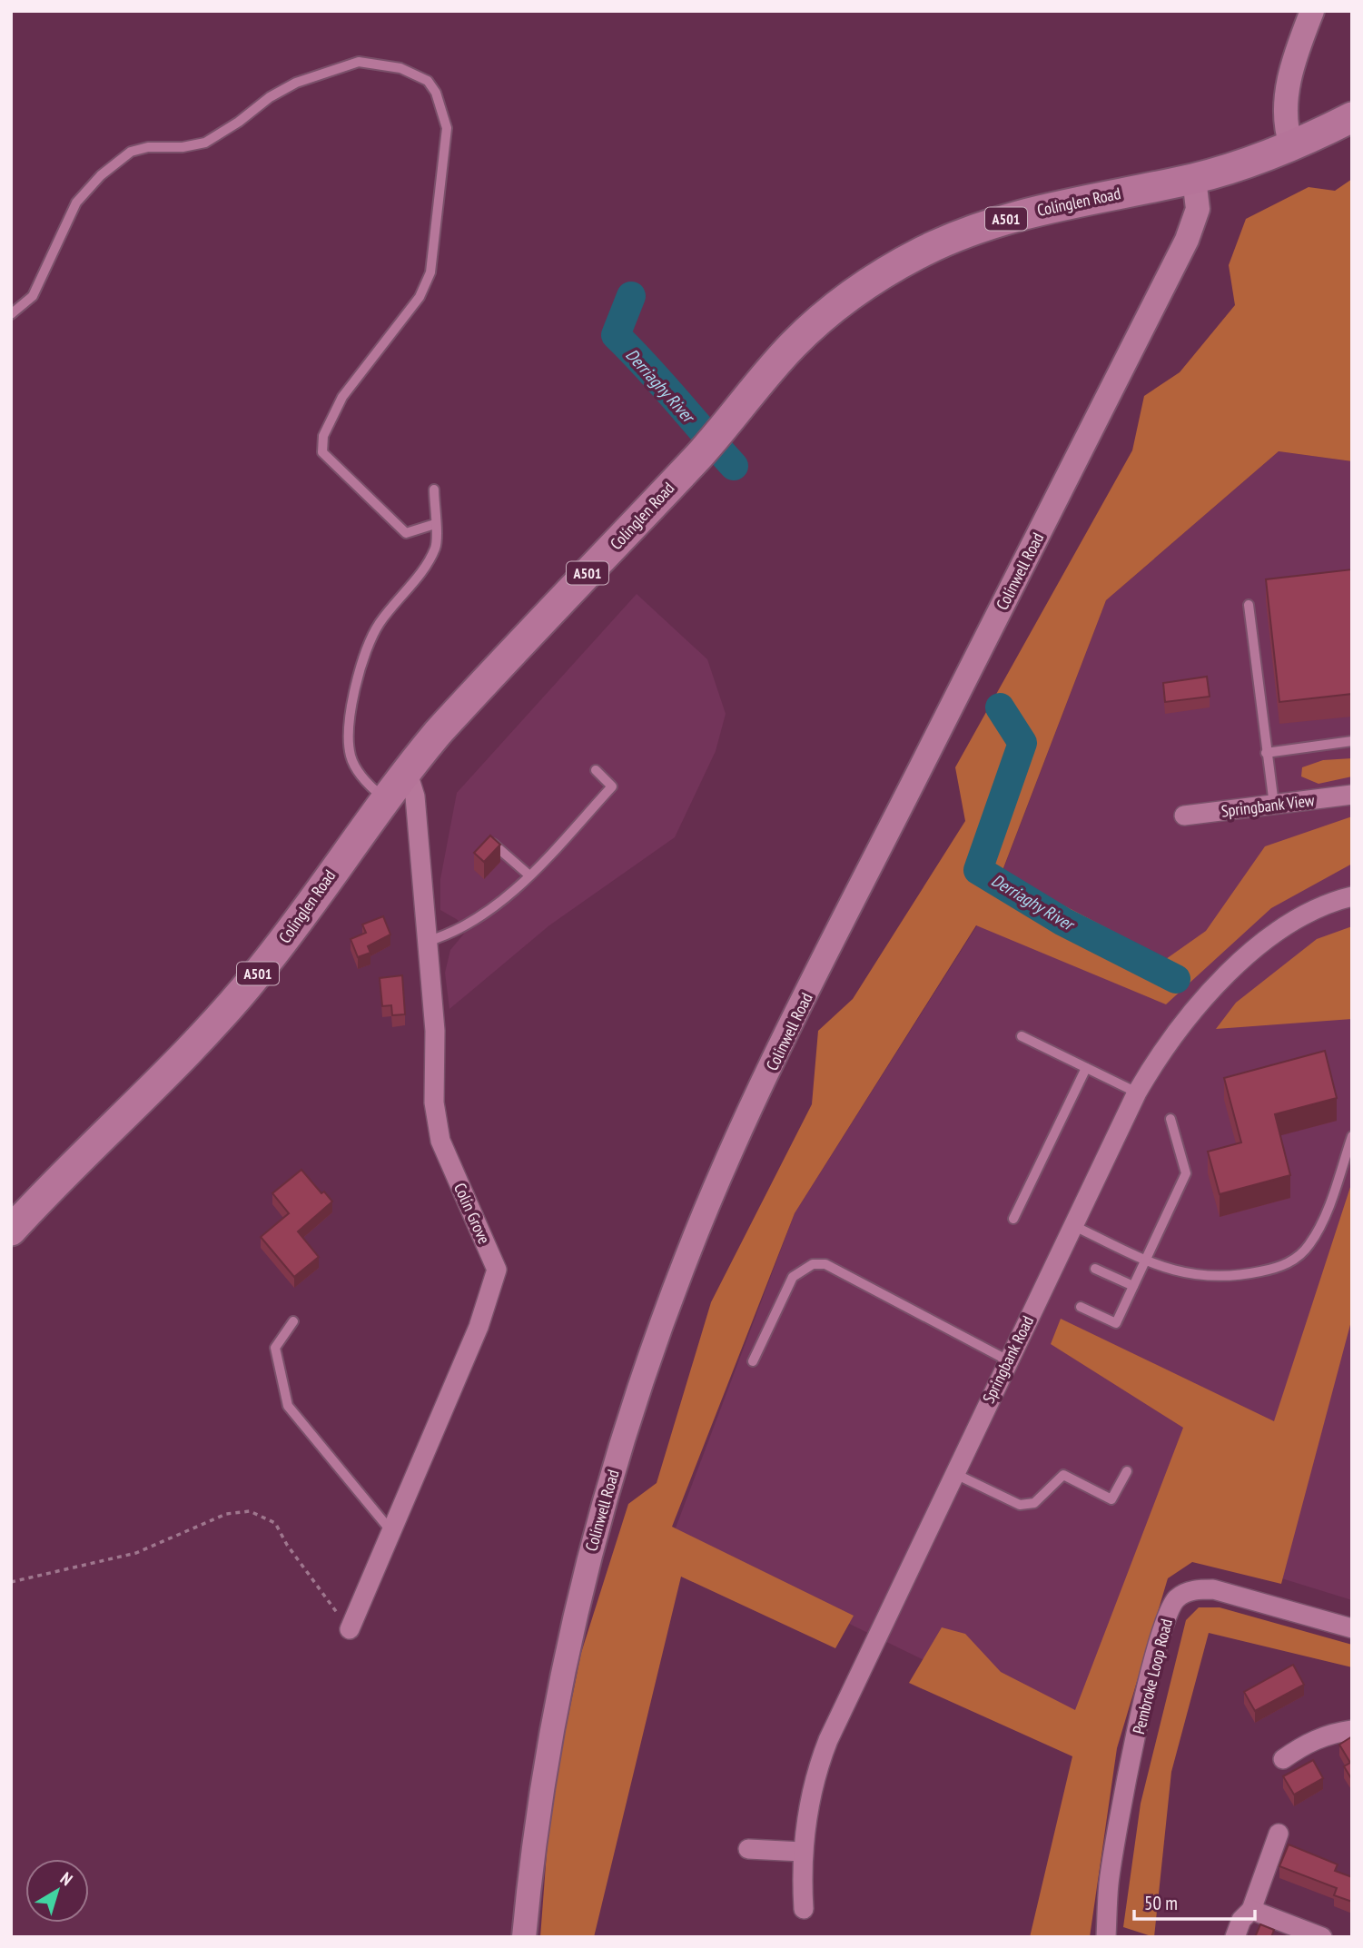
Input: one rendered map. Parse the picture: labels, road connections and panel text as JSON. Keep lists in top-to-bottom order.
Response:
{
  "streets": {
    "main road": ["Colinglen Road", "A501"],
    "street": [
      "Colinwell Road",
      "Springbank View",
      "Colin Grove",
      "Springbank Road",
      "Pembroke Loop Road"
    ]
  },
  "crossings": [
    ["Colinglen Road", "Colinwell Road"],
    ["Colinglen Road", "Colin Grove"]
  ],
  "water": ["Derriaghy River"],
  "scale_bar": "50 m",
  "north": "top right"
}
